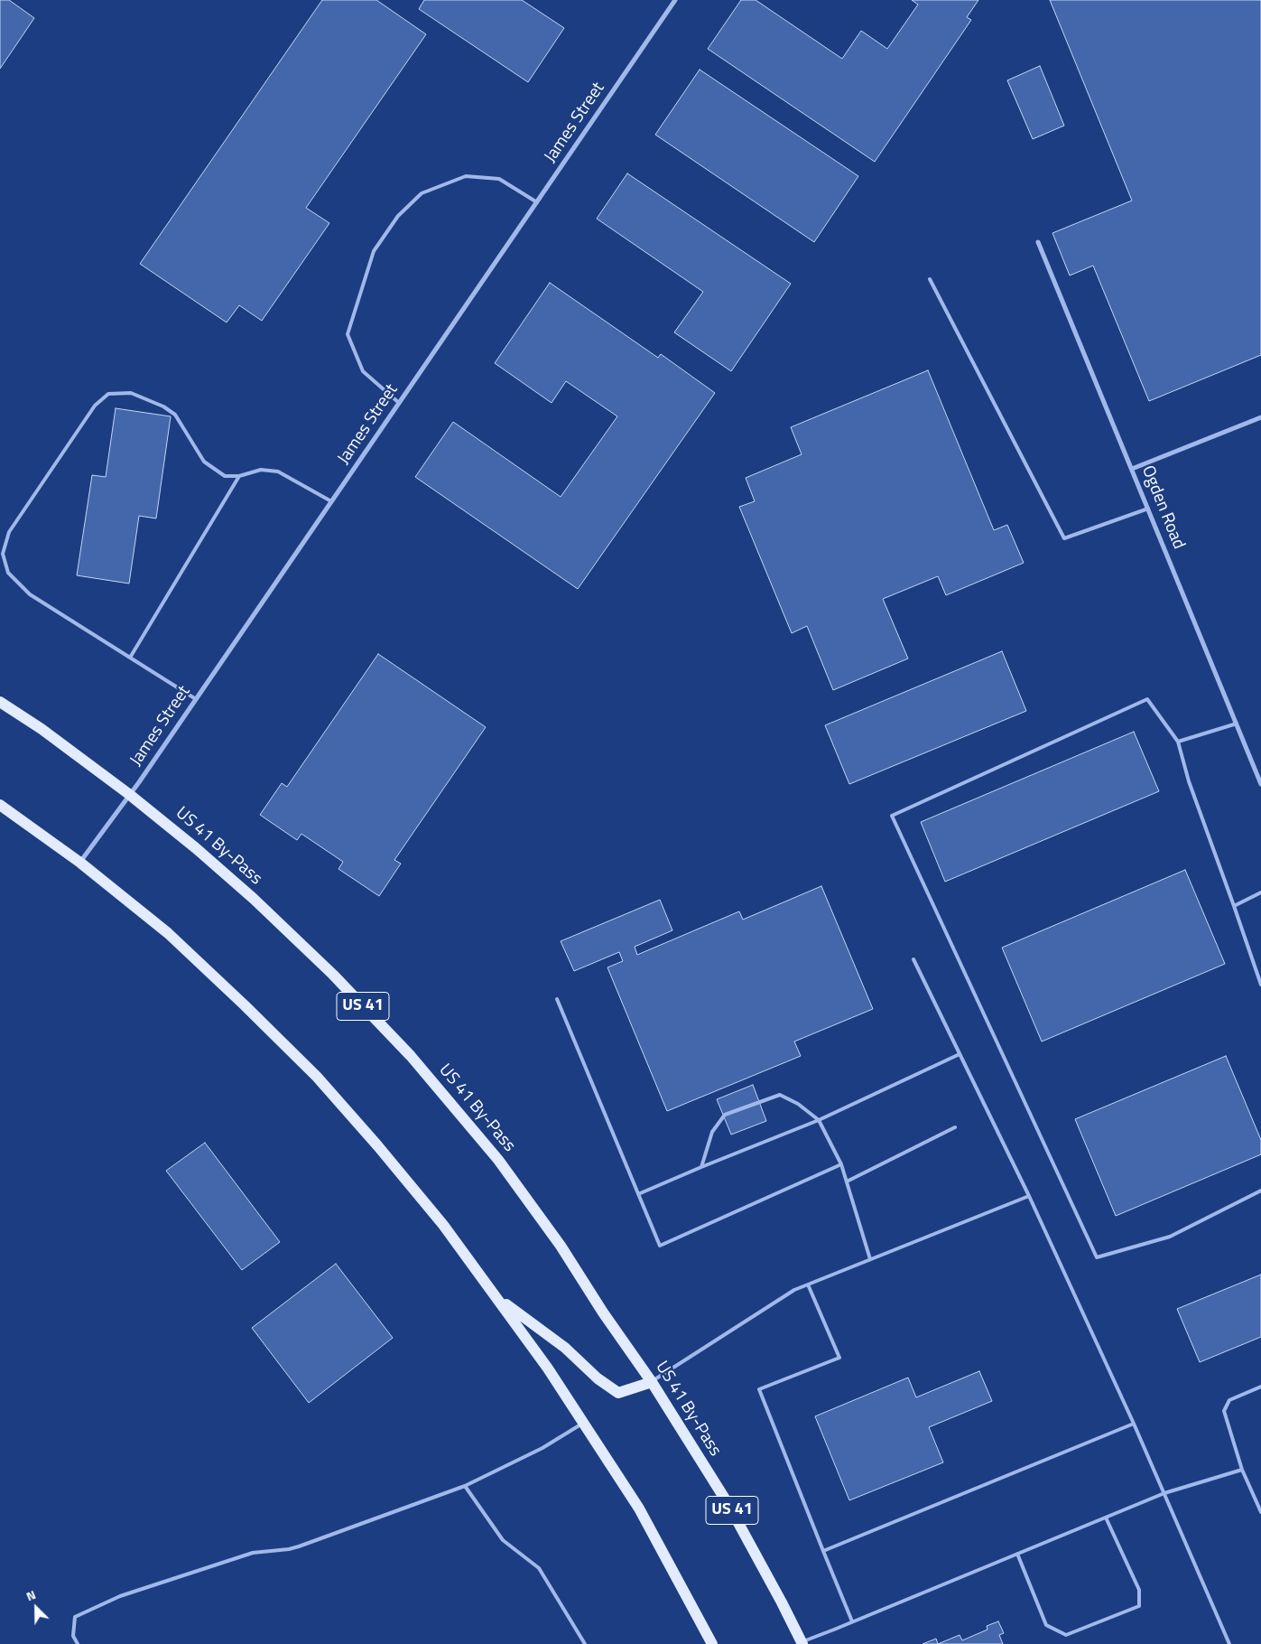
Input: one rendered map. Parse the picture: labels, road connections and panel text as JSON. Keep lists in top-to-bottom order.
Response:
{
  "streets": {
    "main road": ["US 41 By-Pass", "US 41"],
    "street": ["James Street", "Ogden Road"]
  },
  "crossings": [
    ["James Street", "US 41 By-Pass"]
  ],
  "north": "top left"
}
